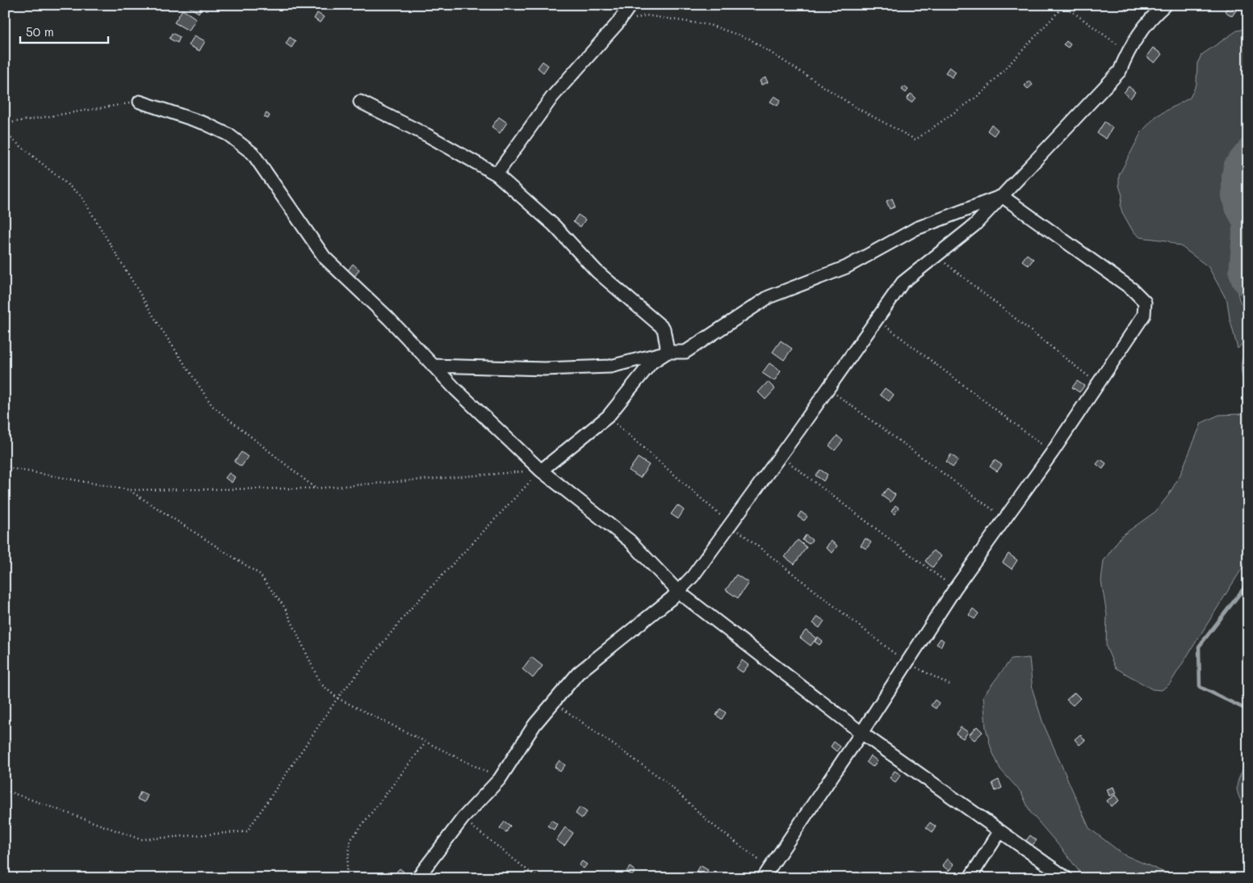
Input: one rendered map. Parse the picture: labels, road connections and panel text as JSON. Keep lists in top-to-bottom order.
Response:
{
  "scale_bar": "50 m"
}
